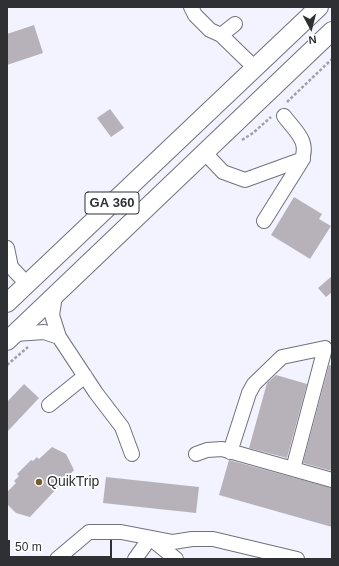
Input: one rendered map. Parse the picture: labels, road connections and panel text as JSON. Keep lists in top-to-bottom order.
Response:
{
  "streets": {
    "main road": ["GA 360"]
  },
  "places": ["QuikTrip"],
  "scale_bar": "50 m",
  "north": "bottom"
}
